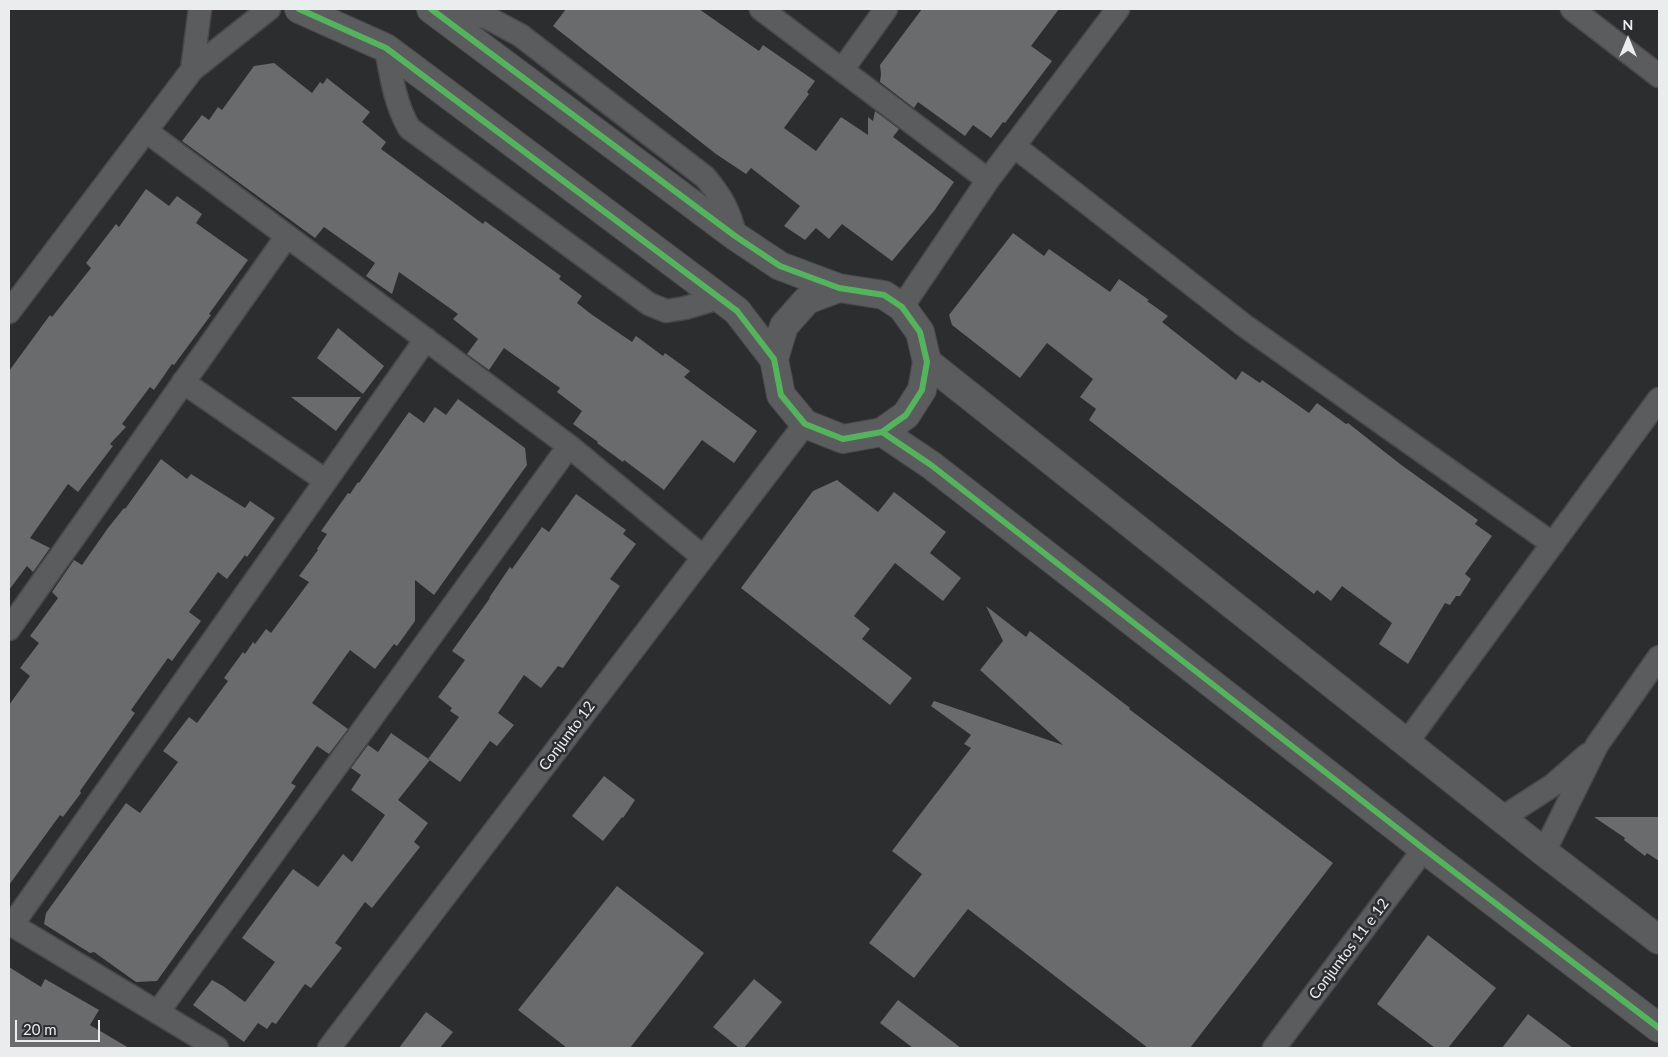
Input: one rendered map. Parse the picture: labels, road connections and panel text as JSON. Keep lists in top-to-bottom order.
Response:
{
  "streets": {
    "street": ["Conjunto 12", "Conjuntos 11 e 12"]
  },
  "scale_bar": "20 m",
  "north": "top"
}
